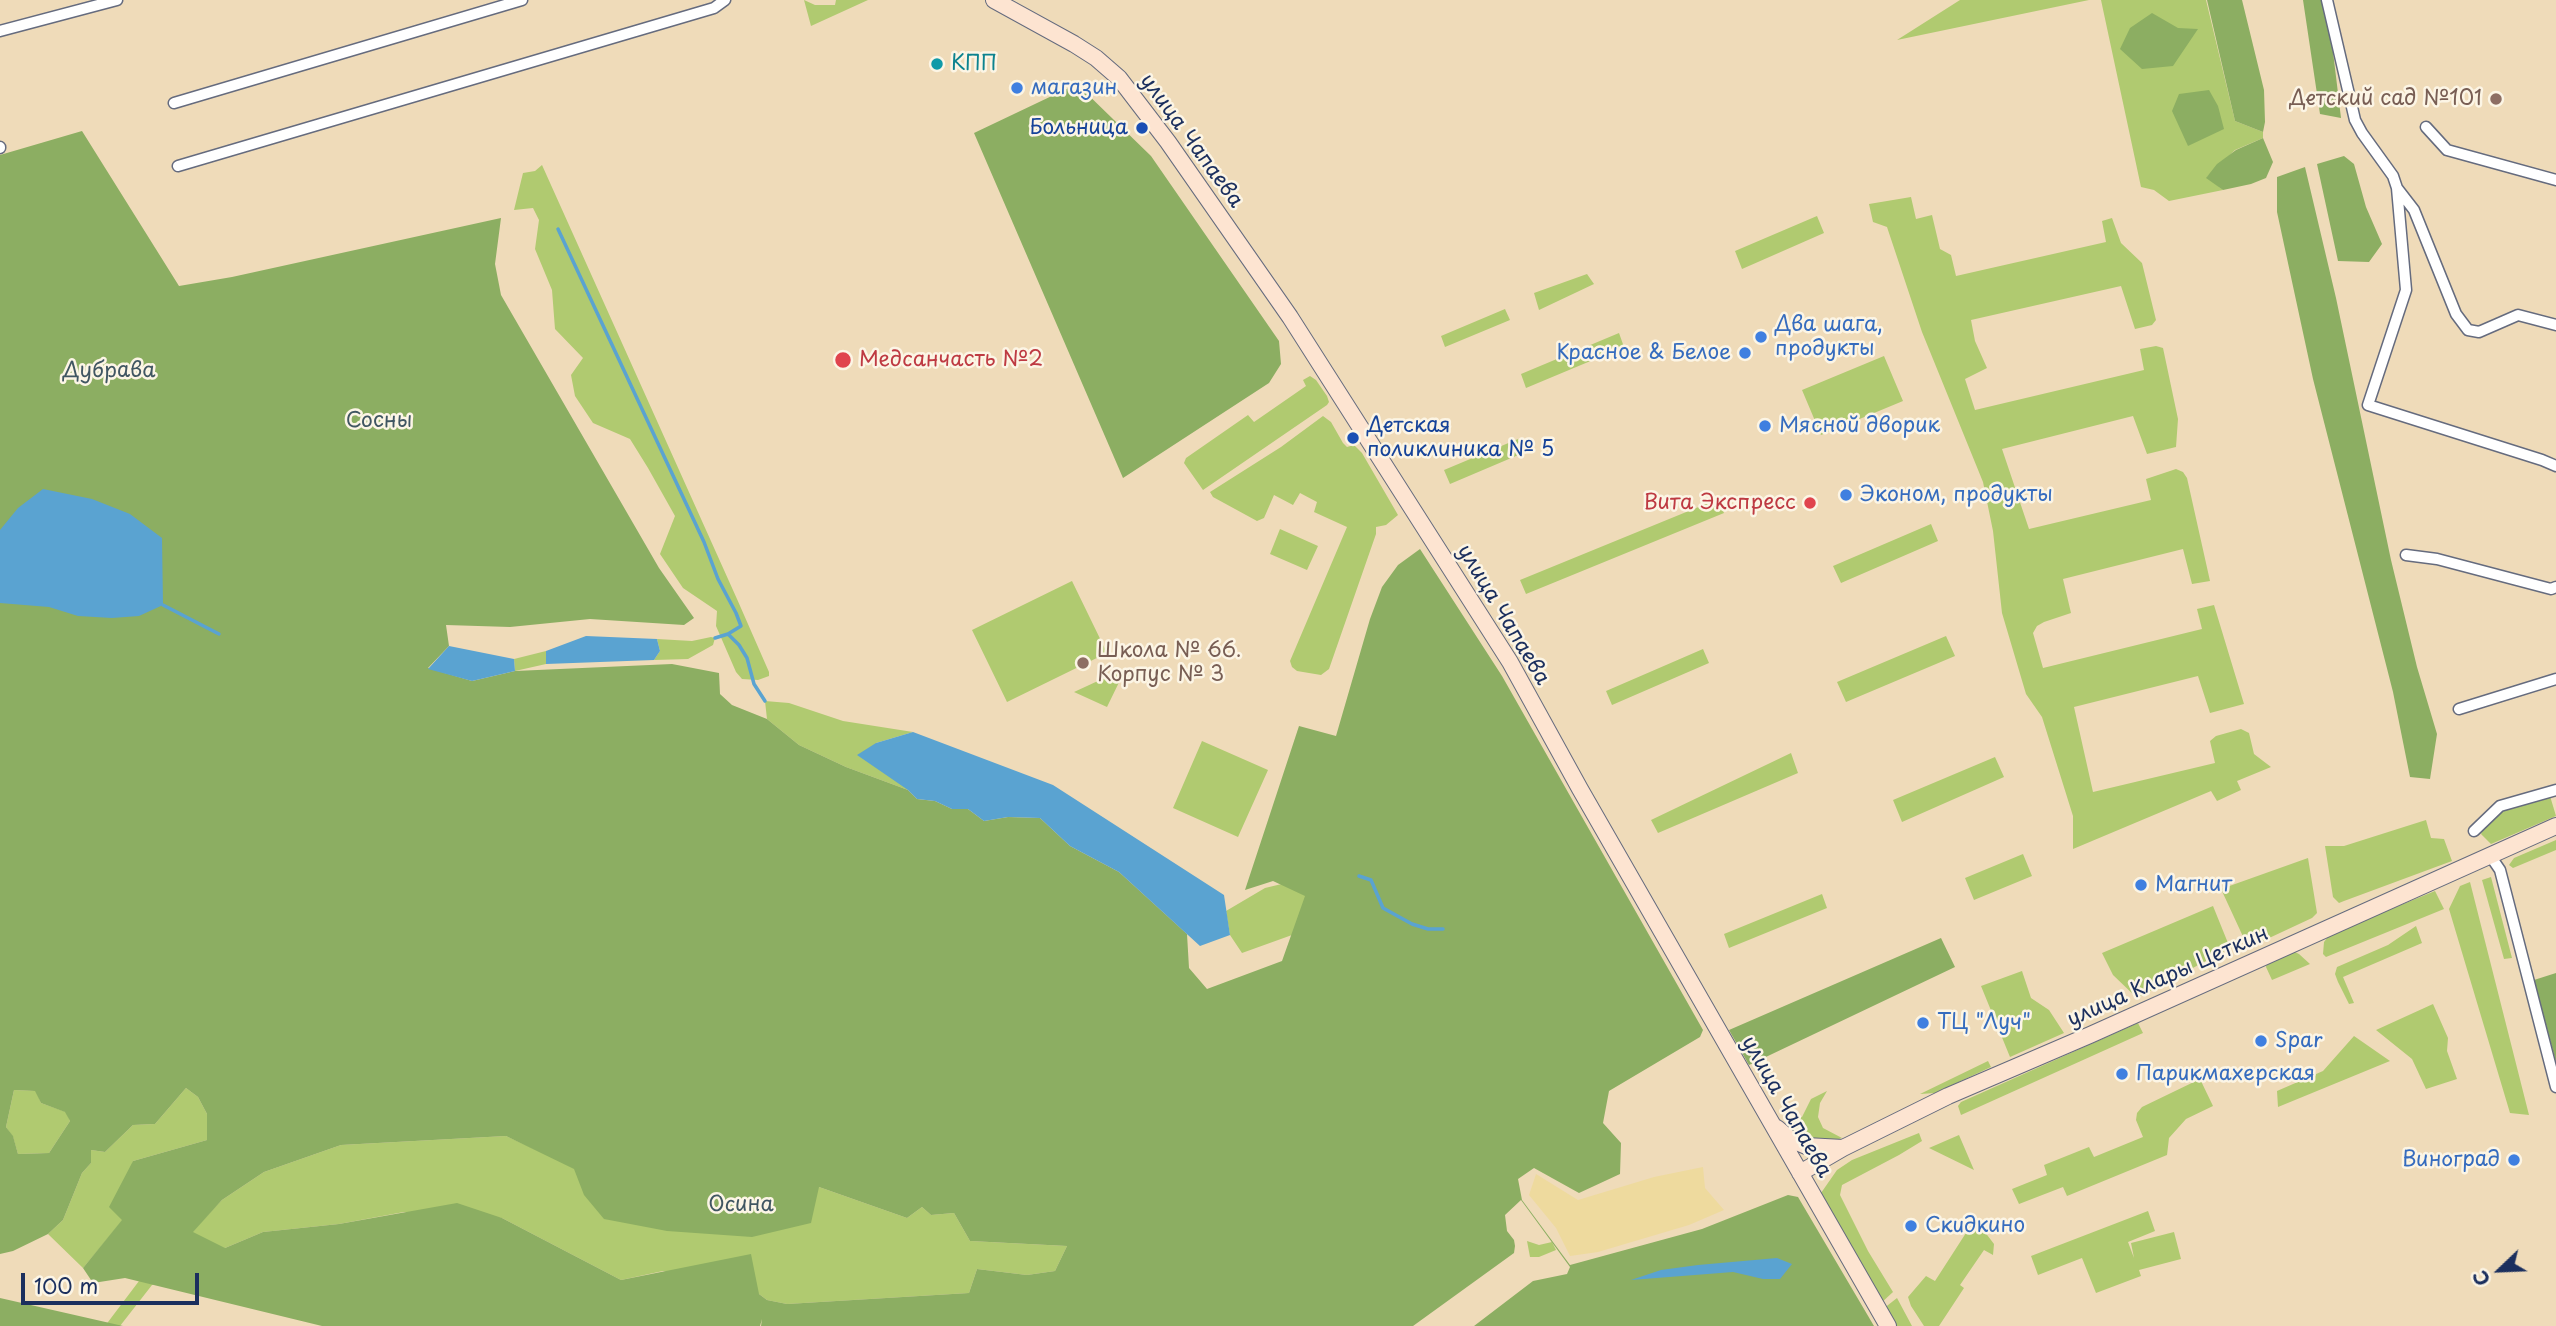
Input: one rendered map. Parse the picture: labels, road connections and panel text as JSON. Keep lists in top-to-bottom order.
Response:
{
  "streets": {
    "street": ["улица Чапаева", "улица Клары Цеткин"]
  },
  "crossings": [
    ["улица Чапаева", "улица Клары Цеткин"]
  ],
  "parks": ["Дубрава", "Сосны", "Осина"],
  "places": [
    "КПП",
    "магазин",
    "Детский сад №101",
    "Больница",
    "Два шага, продукты",
    "Красное & Белое",
    "Медсанчасть №2",
    "Мясной дворик",
    "Детская поликлиника № 5",
    "Эконом, продукты",
    "Вита Экспресс",
    "Школа № 66. Корпус № 3",
    "Магнит",
    "ТЦ \"Луч\"",
    "Spar",
    "Парикмахерская",
    "Виноград",
    "Скидкино"
  ],
  "scale_bar": "100 m",
  "north": "bottom left"
}
